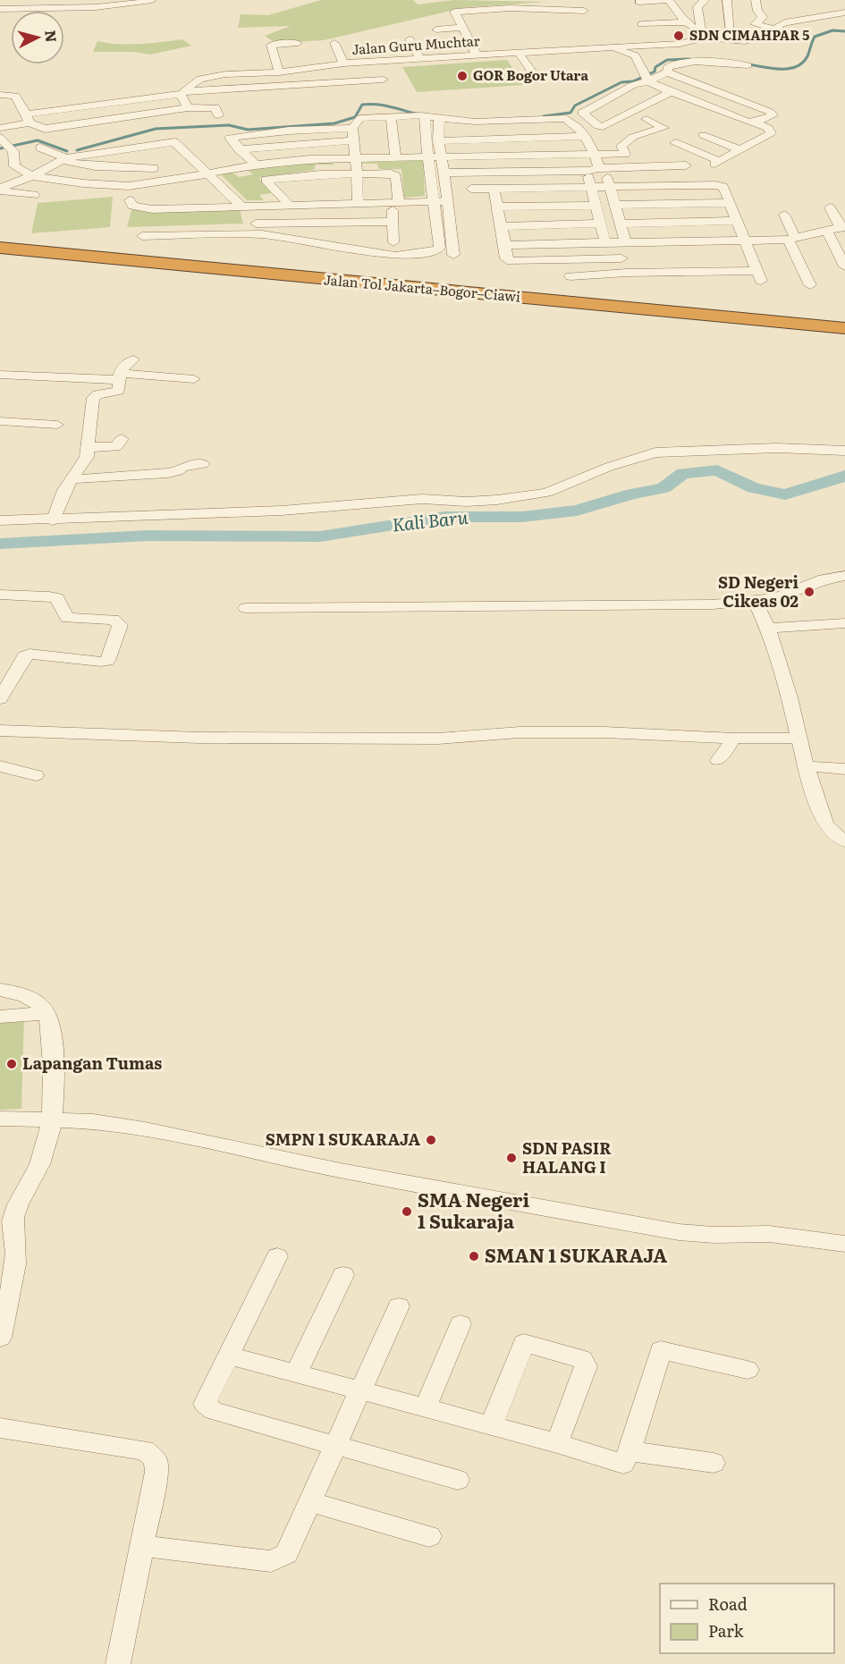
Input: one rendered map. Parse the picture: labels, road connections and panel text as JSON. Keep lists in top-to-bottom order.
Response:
{
  "streets": {
    "highway": ["Jalan Tol Jakarta–Bogor–Ciawi"],
    "street": ["Jalan Guru Muchtar"]
  },
  "water": ["Kali Baru"],
  "places": [
    "SDN CIMAHPAR 5",
    "GOR Bogor Utara",
    "SD Negeri Cikeas 02",
    "Lapangan Tumas",
    "SMPN 1 SUKARAJA",
    "SDN PASIR HALANG I",
    "SMA Negeri 1 Sukaraja",
    "SMAN 1 SUKARAJA"
  ],
  "legend": ["Road", "Park"],
  "north": "right"
}
